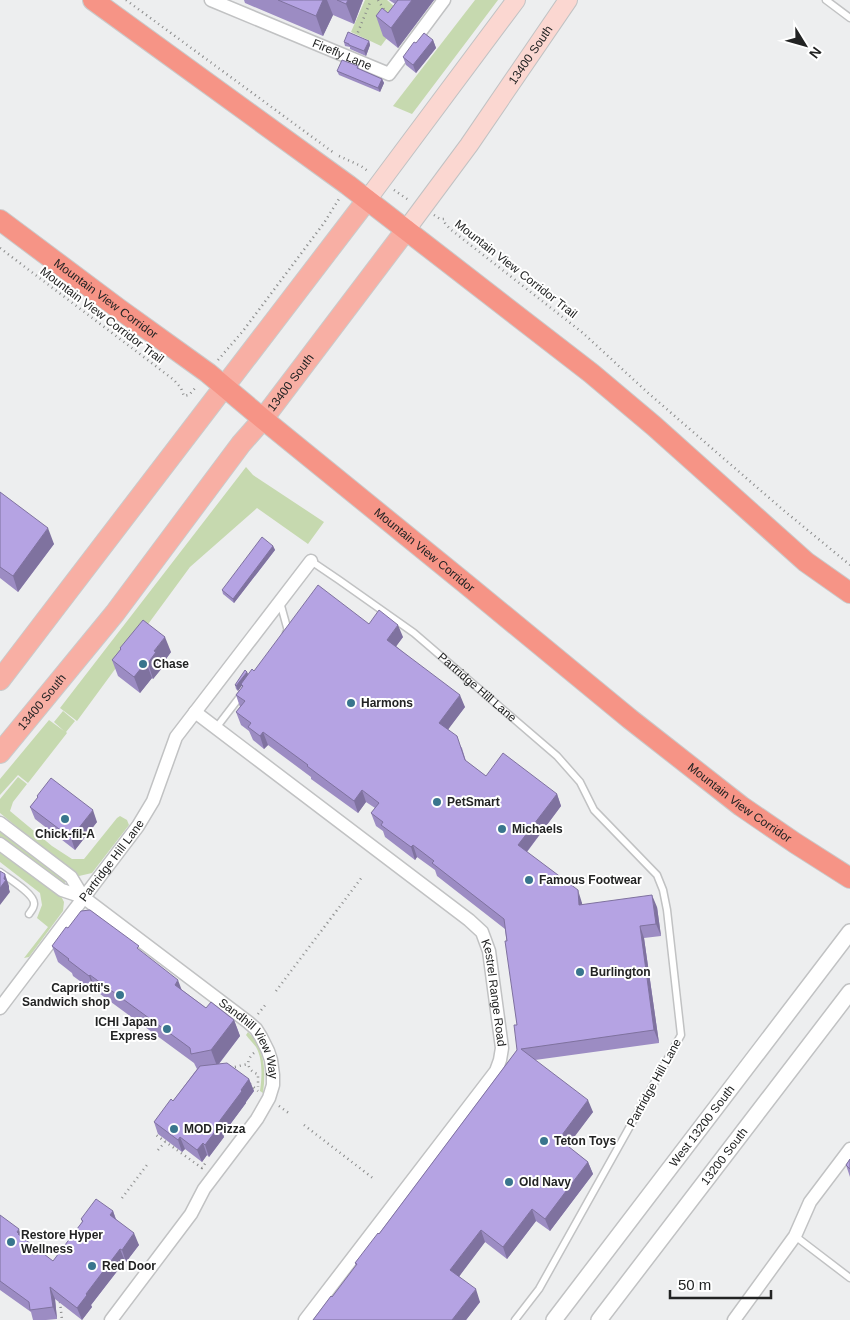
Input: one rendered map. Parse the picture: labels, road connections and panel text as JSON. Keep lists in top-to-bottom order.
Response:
{
  "streets": {
    "highway": ["Mountain View Corridor"],
    "main road": ["13400 South"],
    "street": [
      "Firefly Lane",
      "Partridge Hill Lane",
      "Kestrel Range Road",
      "Sandhill View Way",
      "West 13200 South",
      "13200 South"
    ],
    "path": ["Mountain View Corridor Trail"]
  },
  "crossings": [
    ["13400 South", "Mountain View Corridor Trail"],
    ["13400 South", "Mountain View Corridor"],
    ["Partridge Hill Lane", "Kestrel Range Road"],
    ["Partridge Hill Lane", "Sandhill View Way"]
  ],
  "places": [
    "Chase",
    "Harmons",
    "PetSmart",
    "Chick-fil-A",
    "Michaels",
    "Famous Footwear",
    "Burlington",
    "Capriotti's Sandwich shop",
    "ICHI Japan Express",
    "MOD Pizza",
    "Teton Toys",
    "Old Navy",
    "Restore Hyper Wellness",
    "Red Door"
  ],
  "scale_bar": "50 m",
  "north": "bottom right"
}
